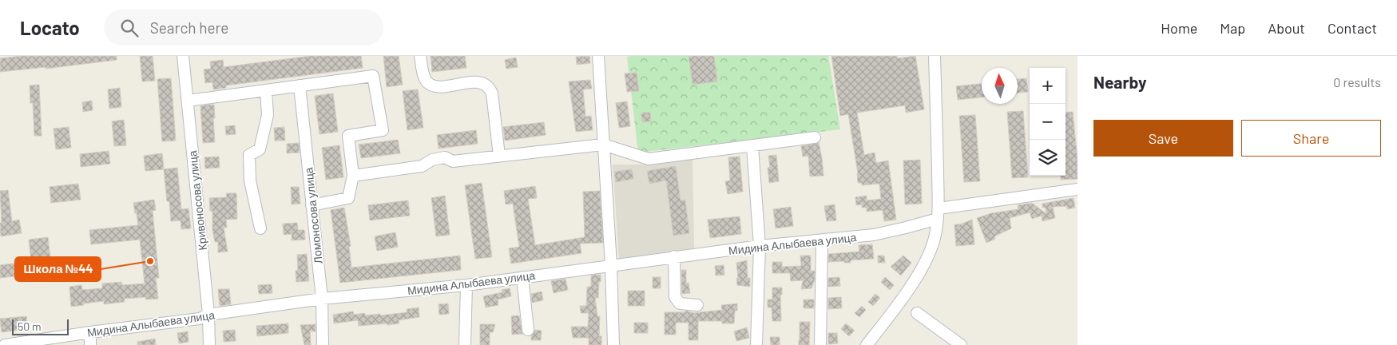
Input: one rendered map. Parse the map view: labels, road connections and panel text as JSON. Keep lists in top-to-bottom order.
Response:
{
  "streets": {
    "street": ["Кривоносова улица", "Ломоносова улица", "Мидина Алыбаева улица"]
  },
  "crossings": [
    ["Кривоносова улица", "Мидина Алыбаева улица"],
    ["Ломоносова улица", "Мидина Алыбаева улица"]
  ],
  "places": ["Школа №44"],
  "scale_bar": "50 m",
  "north": "top",
  "page": {
    "header": "Locato",
    "search": "Search here",
    "nav": [
      "Home",
      "Map",
      "About",
      "Contact"
    ],
    "heading": ["Nearby", "0 results"],
    "map_buttons": ["+", "−"],
    "buttons": ["Save", "Share"],
    "scale": "50 m"
  }
}
